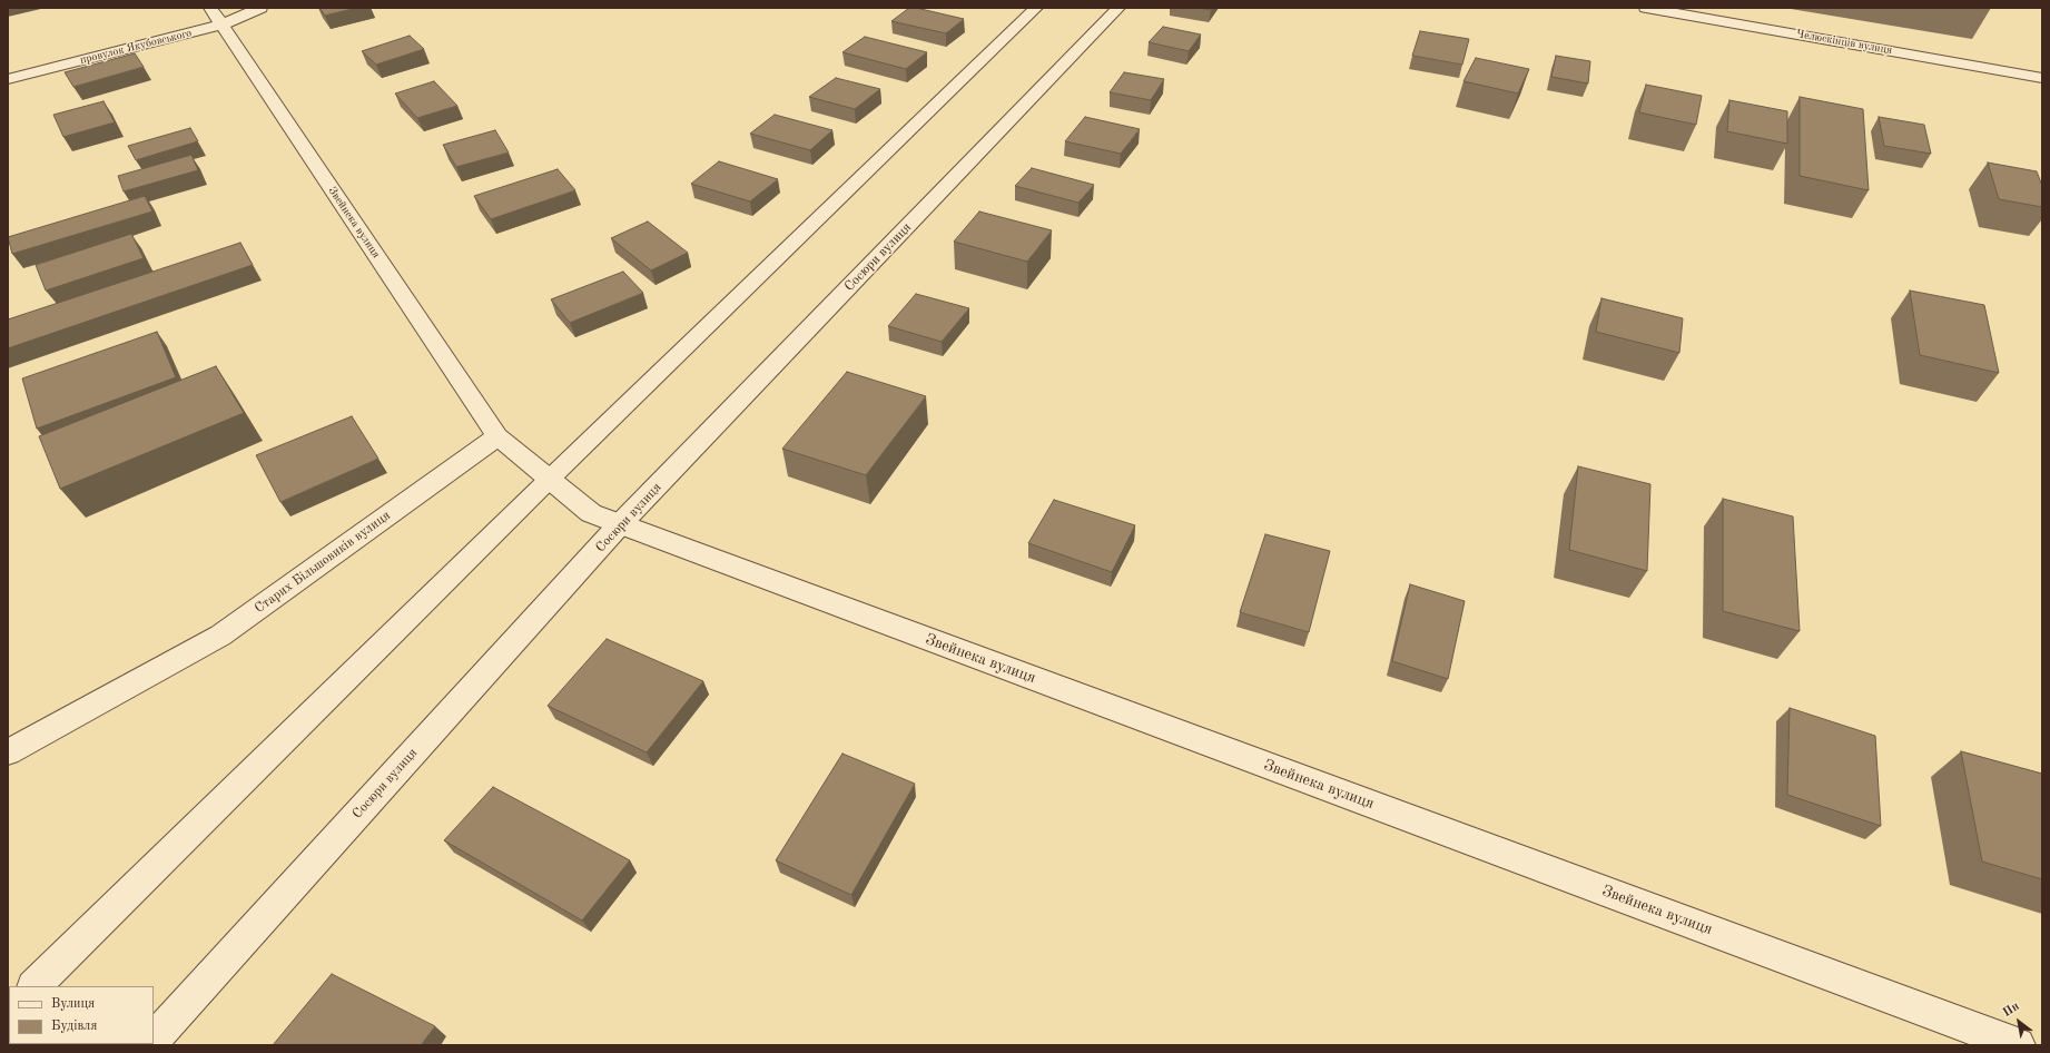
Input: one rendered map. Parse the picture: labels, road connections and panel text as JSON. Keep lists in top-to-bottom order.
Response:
{
  "streets": {
    "street": [
      "Челюскінців вулиця",
      "провулок Якубовського",
      "Звейнека вулиця",
      "Сосюри вулиця",
      "Старих Більшовиків вулиця"
    ]
  },
  "crossings": [
    ["провулок Якубовського", "Звейнека вулиця"],
    ["Звейнека вулиця", "Сосюри вулиця"],
    ["Звейнека вулиця", "Старих Більшовиків вулиця"]
  ],
  "legend": ["Вулиця", "Будівля"],
  "north": "top left"
}
